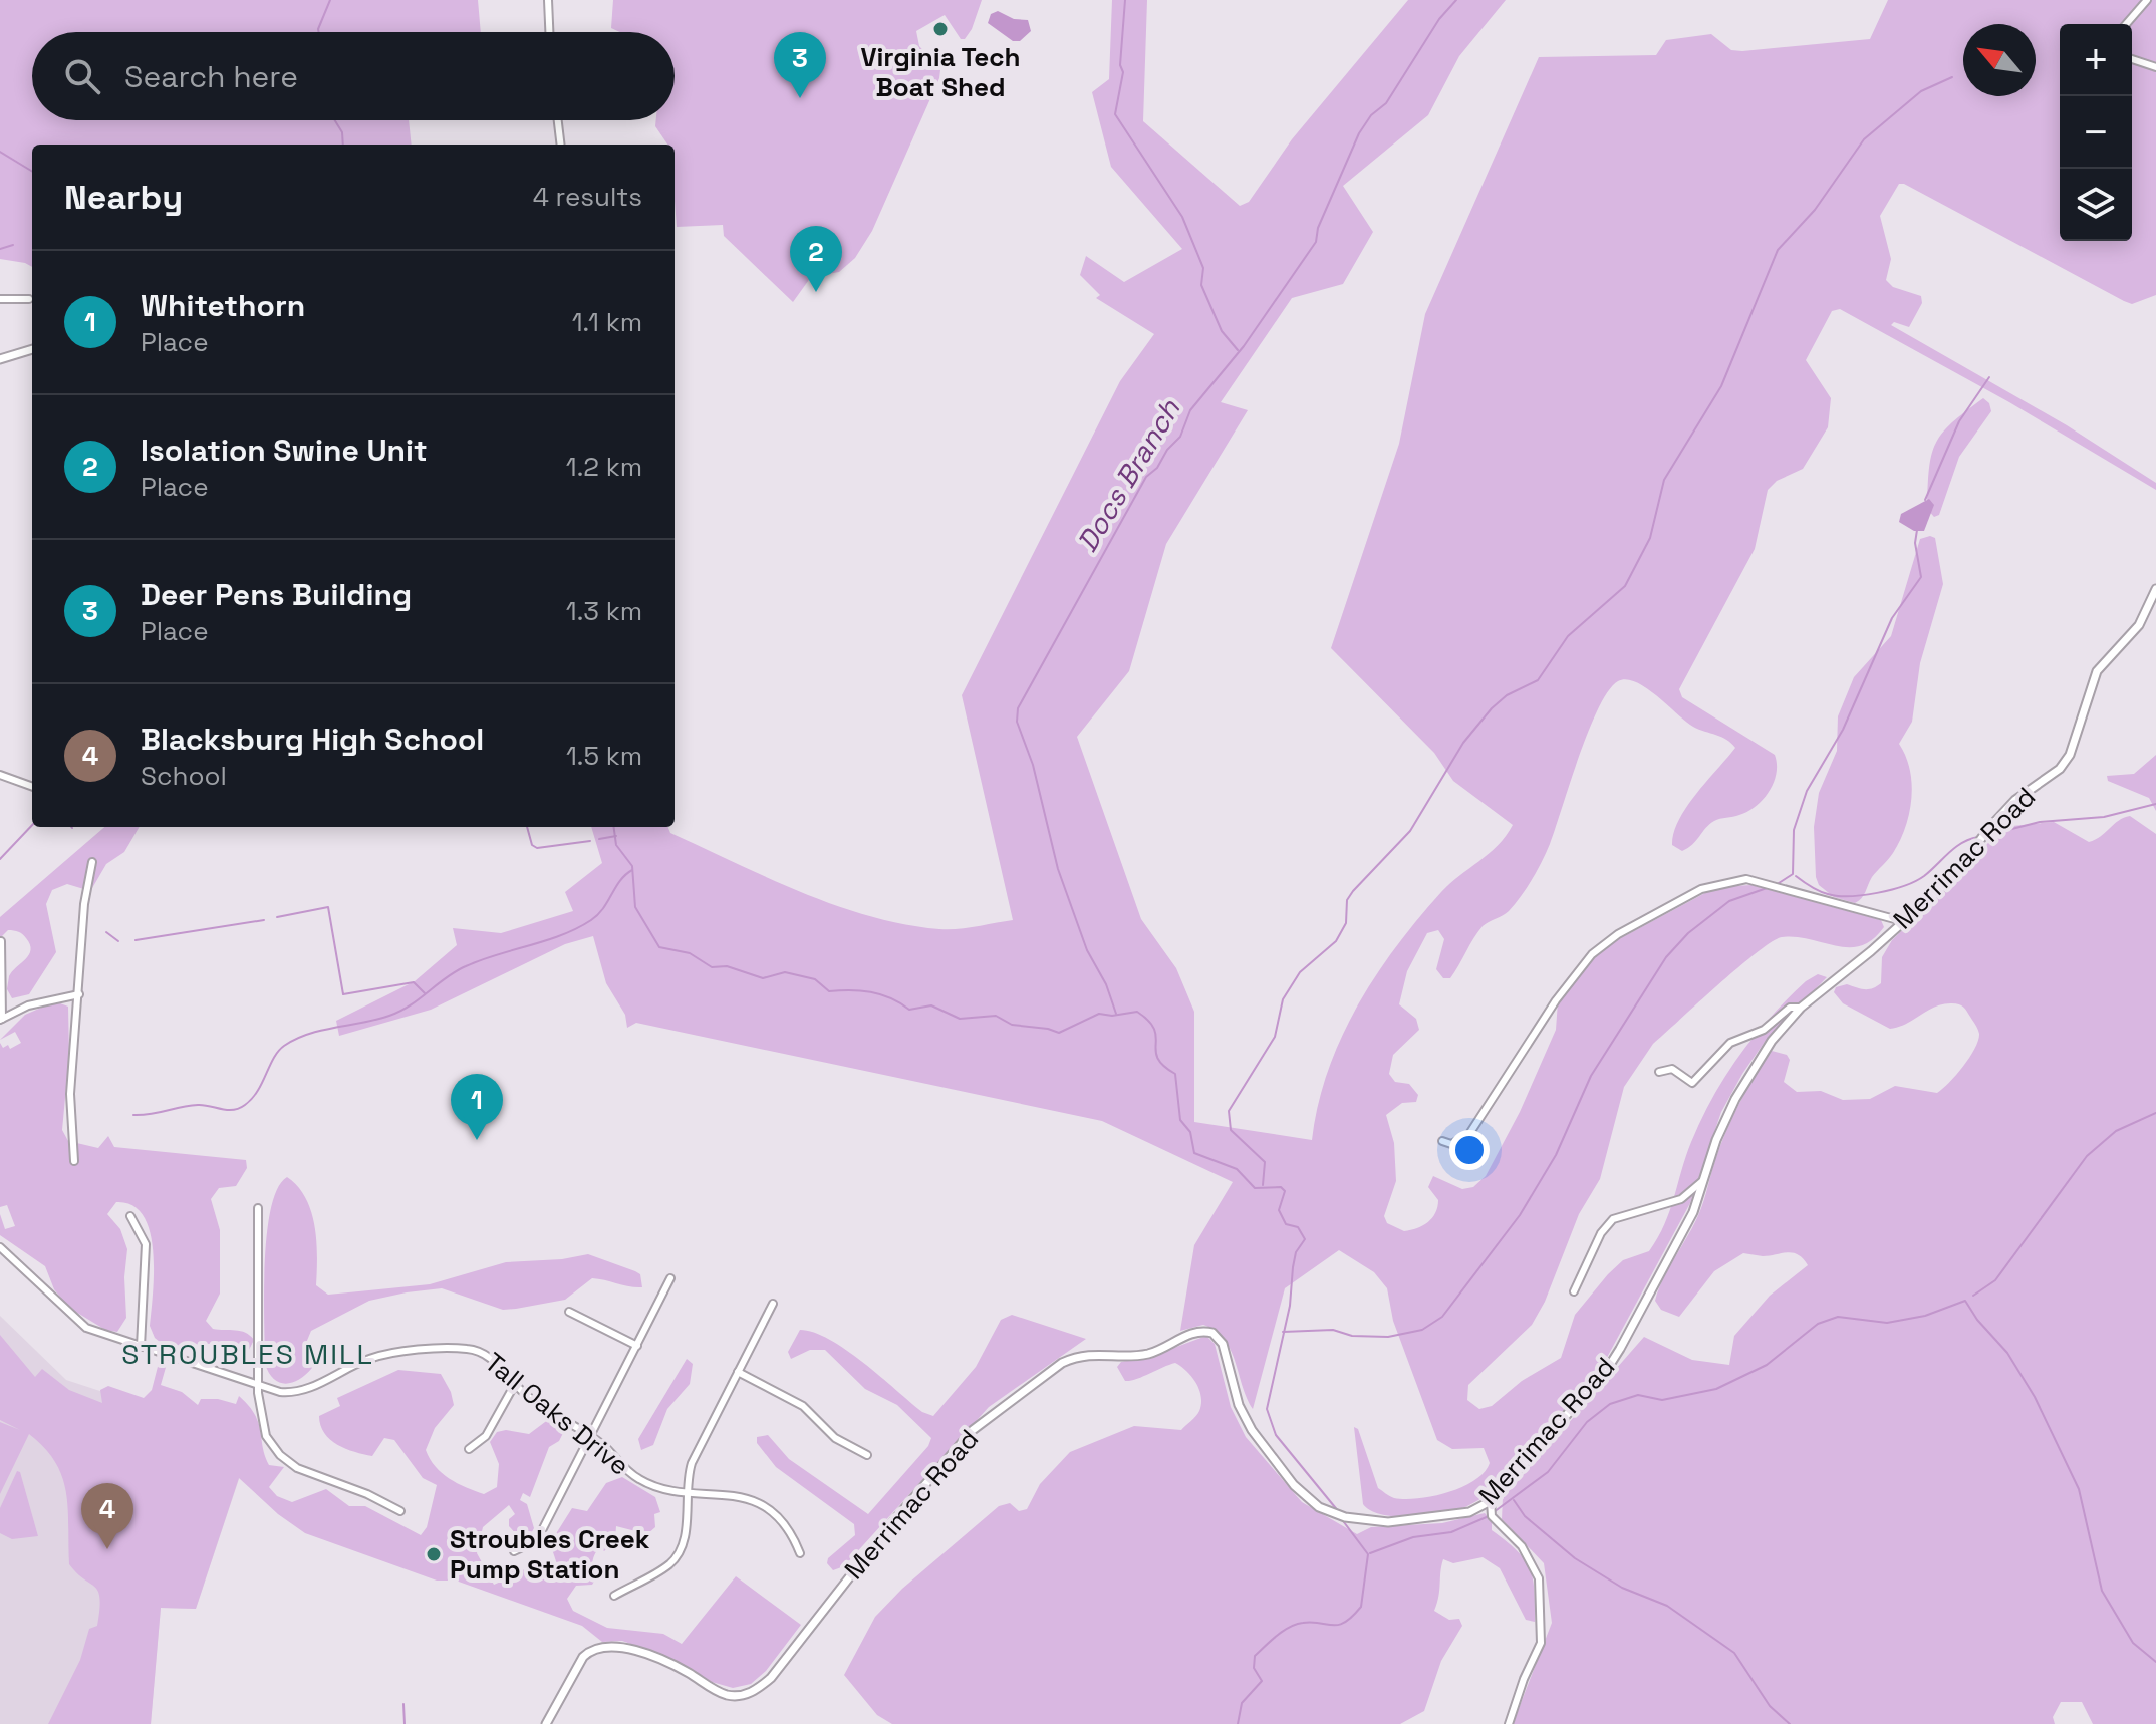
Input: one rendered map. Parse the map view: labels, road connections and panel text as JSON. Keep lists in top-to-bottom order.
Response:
{
  "streets": {
    "street": ["Merrimac Road", "Tall Oaks Drive"]
  },
  "districts": ["STROUBLES MILL"],
  "water": ["Docs Branch"],
  "places": ["Virginia Tech Boat Shed", "Stroubles Creek Pump Station"],
  "north": "top left",
  "page": {
    "map_buttons": ["+", "−"],
    "pins": [
      "3",
      "2",
      "1",
      "4"
    ],
    "search": "Search here",
    "heading": ["Nearby", "4 results"],
    "list": [
      {
        "mark": "1",
        "name": "Whitethorn",
        "note": "Place",
        "value": "1.1 km"
      },
      {
        "mark": "2",
        "name": "Isolation Swine Unit",
        "note": "Place",
        "value": "1.2 km"
      },
      {
        "mark": "3",
        "name": "Deer Pens Building",
        "note": "Place",
        "value": "1.3 km"
      },
      {
        "mark": "4",
        "name": "Blacksburg High School",
        "note": "School",
        "value": "1.5 km"
      }
    ]
  }
}
